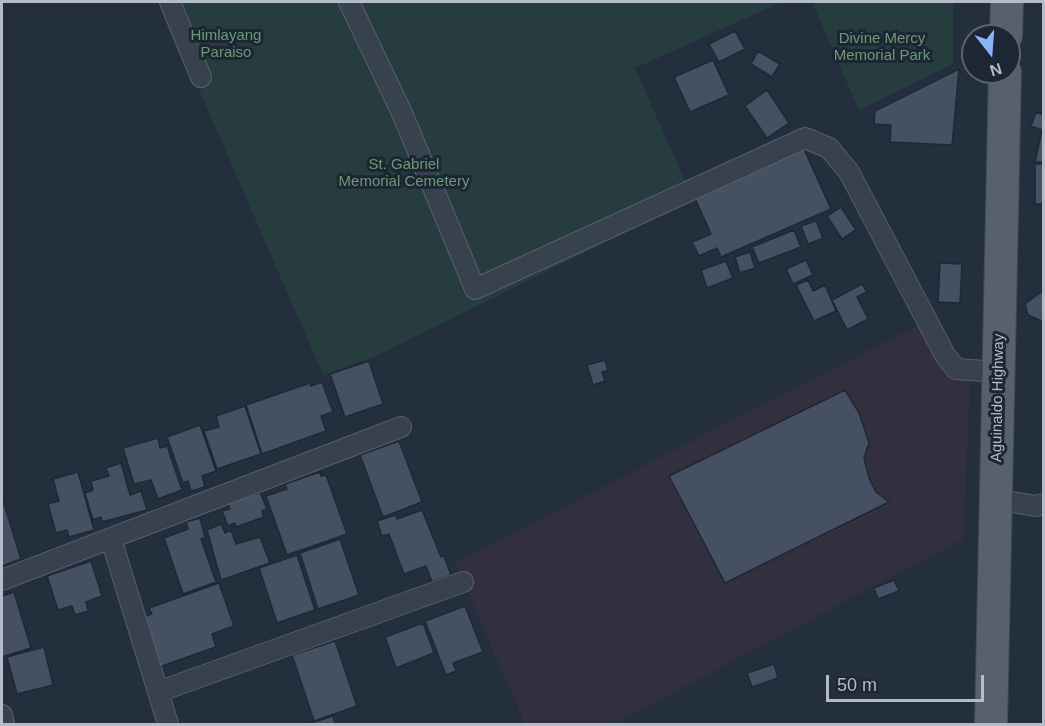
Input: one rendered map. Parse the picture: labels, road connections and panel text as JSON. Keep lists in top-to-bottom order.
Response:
{
  "streets": {
    "main road": ["Aguinaldo Highway"]
  },
  "parks": ["Himlayang Paraiso", "Divine Mercy Memorial Park", "St. Gabriel Memorial Cemetery"],
  "scale_bar": "50 m",
  "north": "bottom"
}
